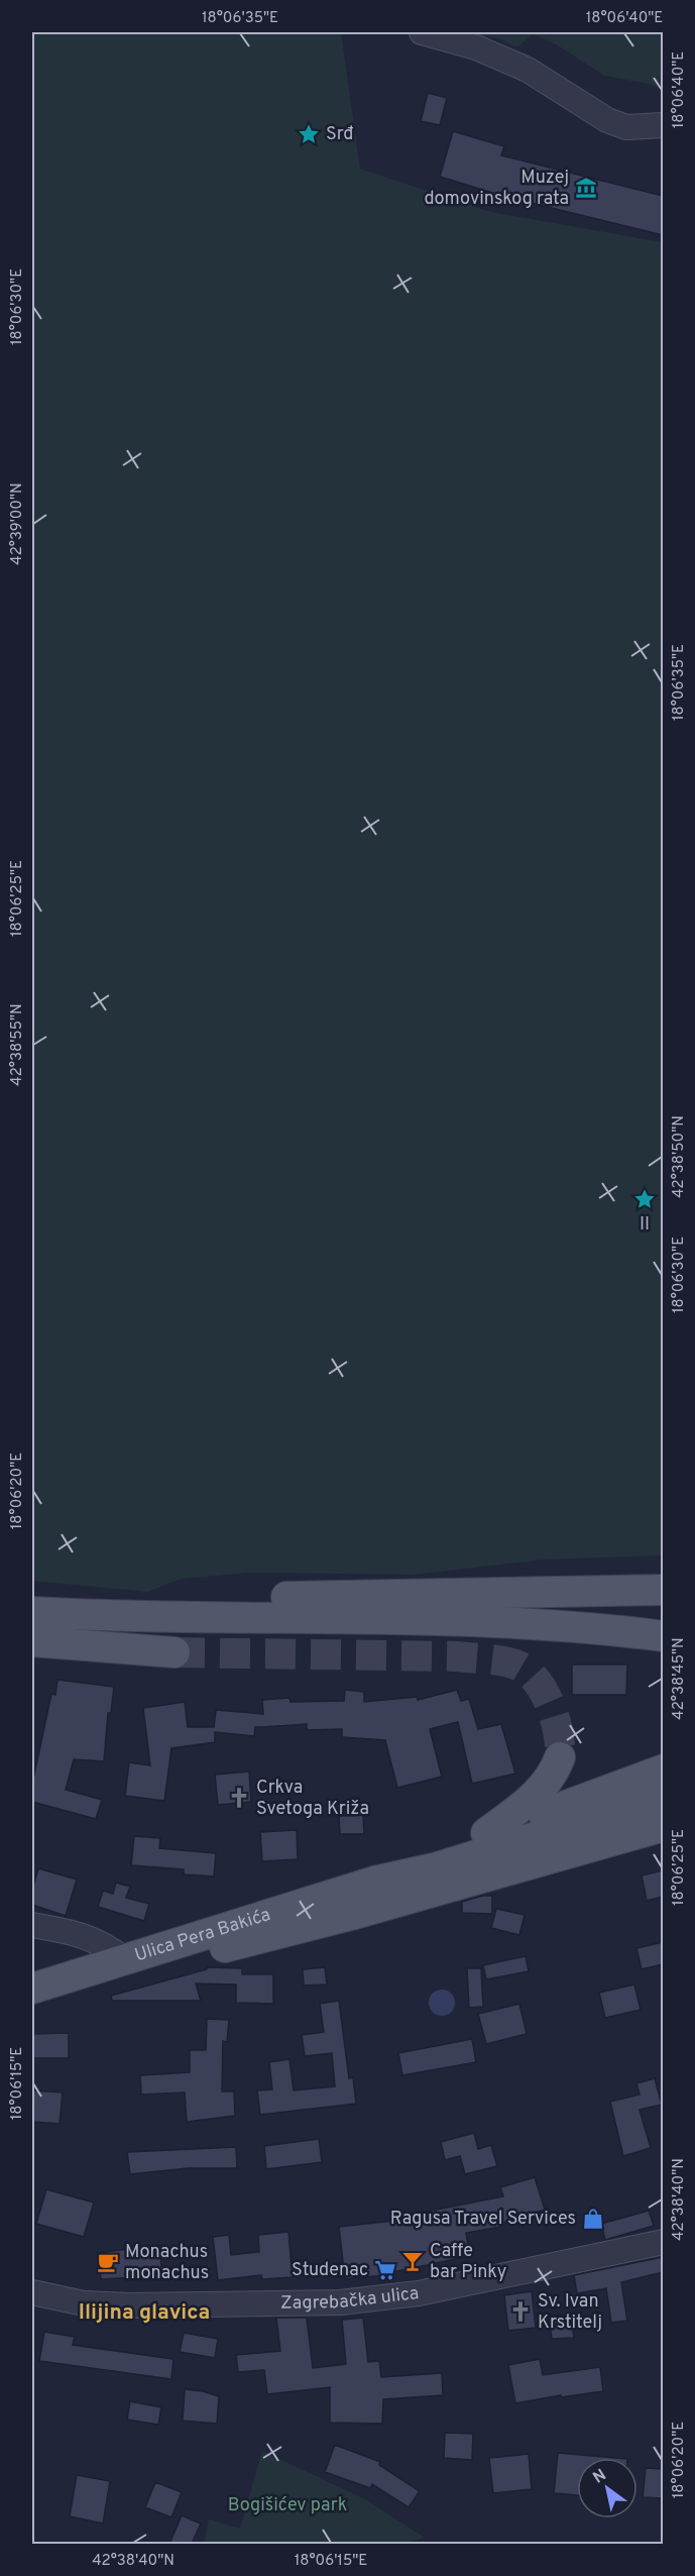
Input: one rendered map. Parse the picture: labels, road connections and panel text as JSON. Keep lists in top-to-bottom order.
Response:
{
  "streets": {
    "main road": ["Ulica Pera Bakića"],
    "street": ["Zagrebačka ulica"]
  },
  "districts": ["Ilijina glavica"],
  "parks": ["Bogišićev park"],
  "places": {
    "place": ["Srđ", "II"],
    "museum": ["Muzej domovinskog rata"],
    "church": ["Crkva Svetoga Križa", "Sv. Ivan Krstitelj"],
    "shop": ["Ragusa Travel Services"],
    "bar": ["Caffe bar Pinky"],
    "cafe": ["Monachus monachus"],
    "supermarket": ["Studenac"]
  },
  "north": "top left",
  "coordinates": [
    "18°06'35\"E",
    "18°06'40\"E",
    "18°06'30\"E",
    "42°39'00\"N",
    "18°06'25\"E",
    "42°38'55\"N",
    "42°38'50\"N",
    "18°06'20\"E",
    "42°38'45\"N",
    "18°06'15\"E",
    "42°38'40\"N"
  ]
}
